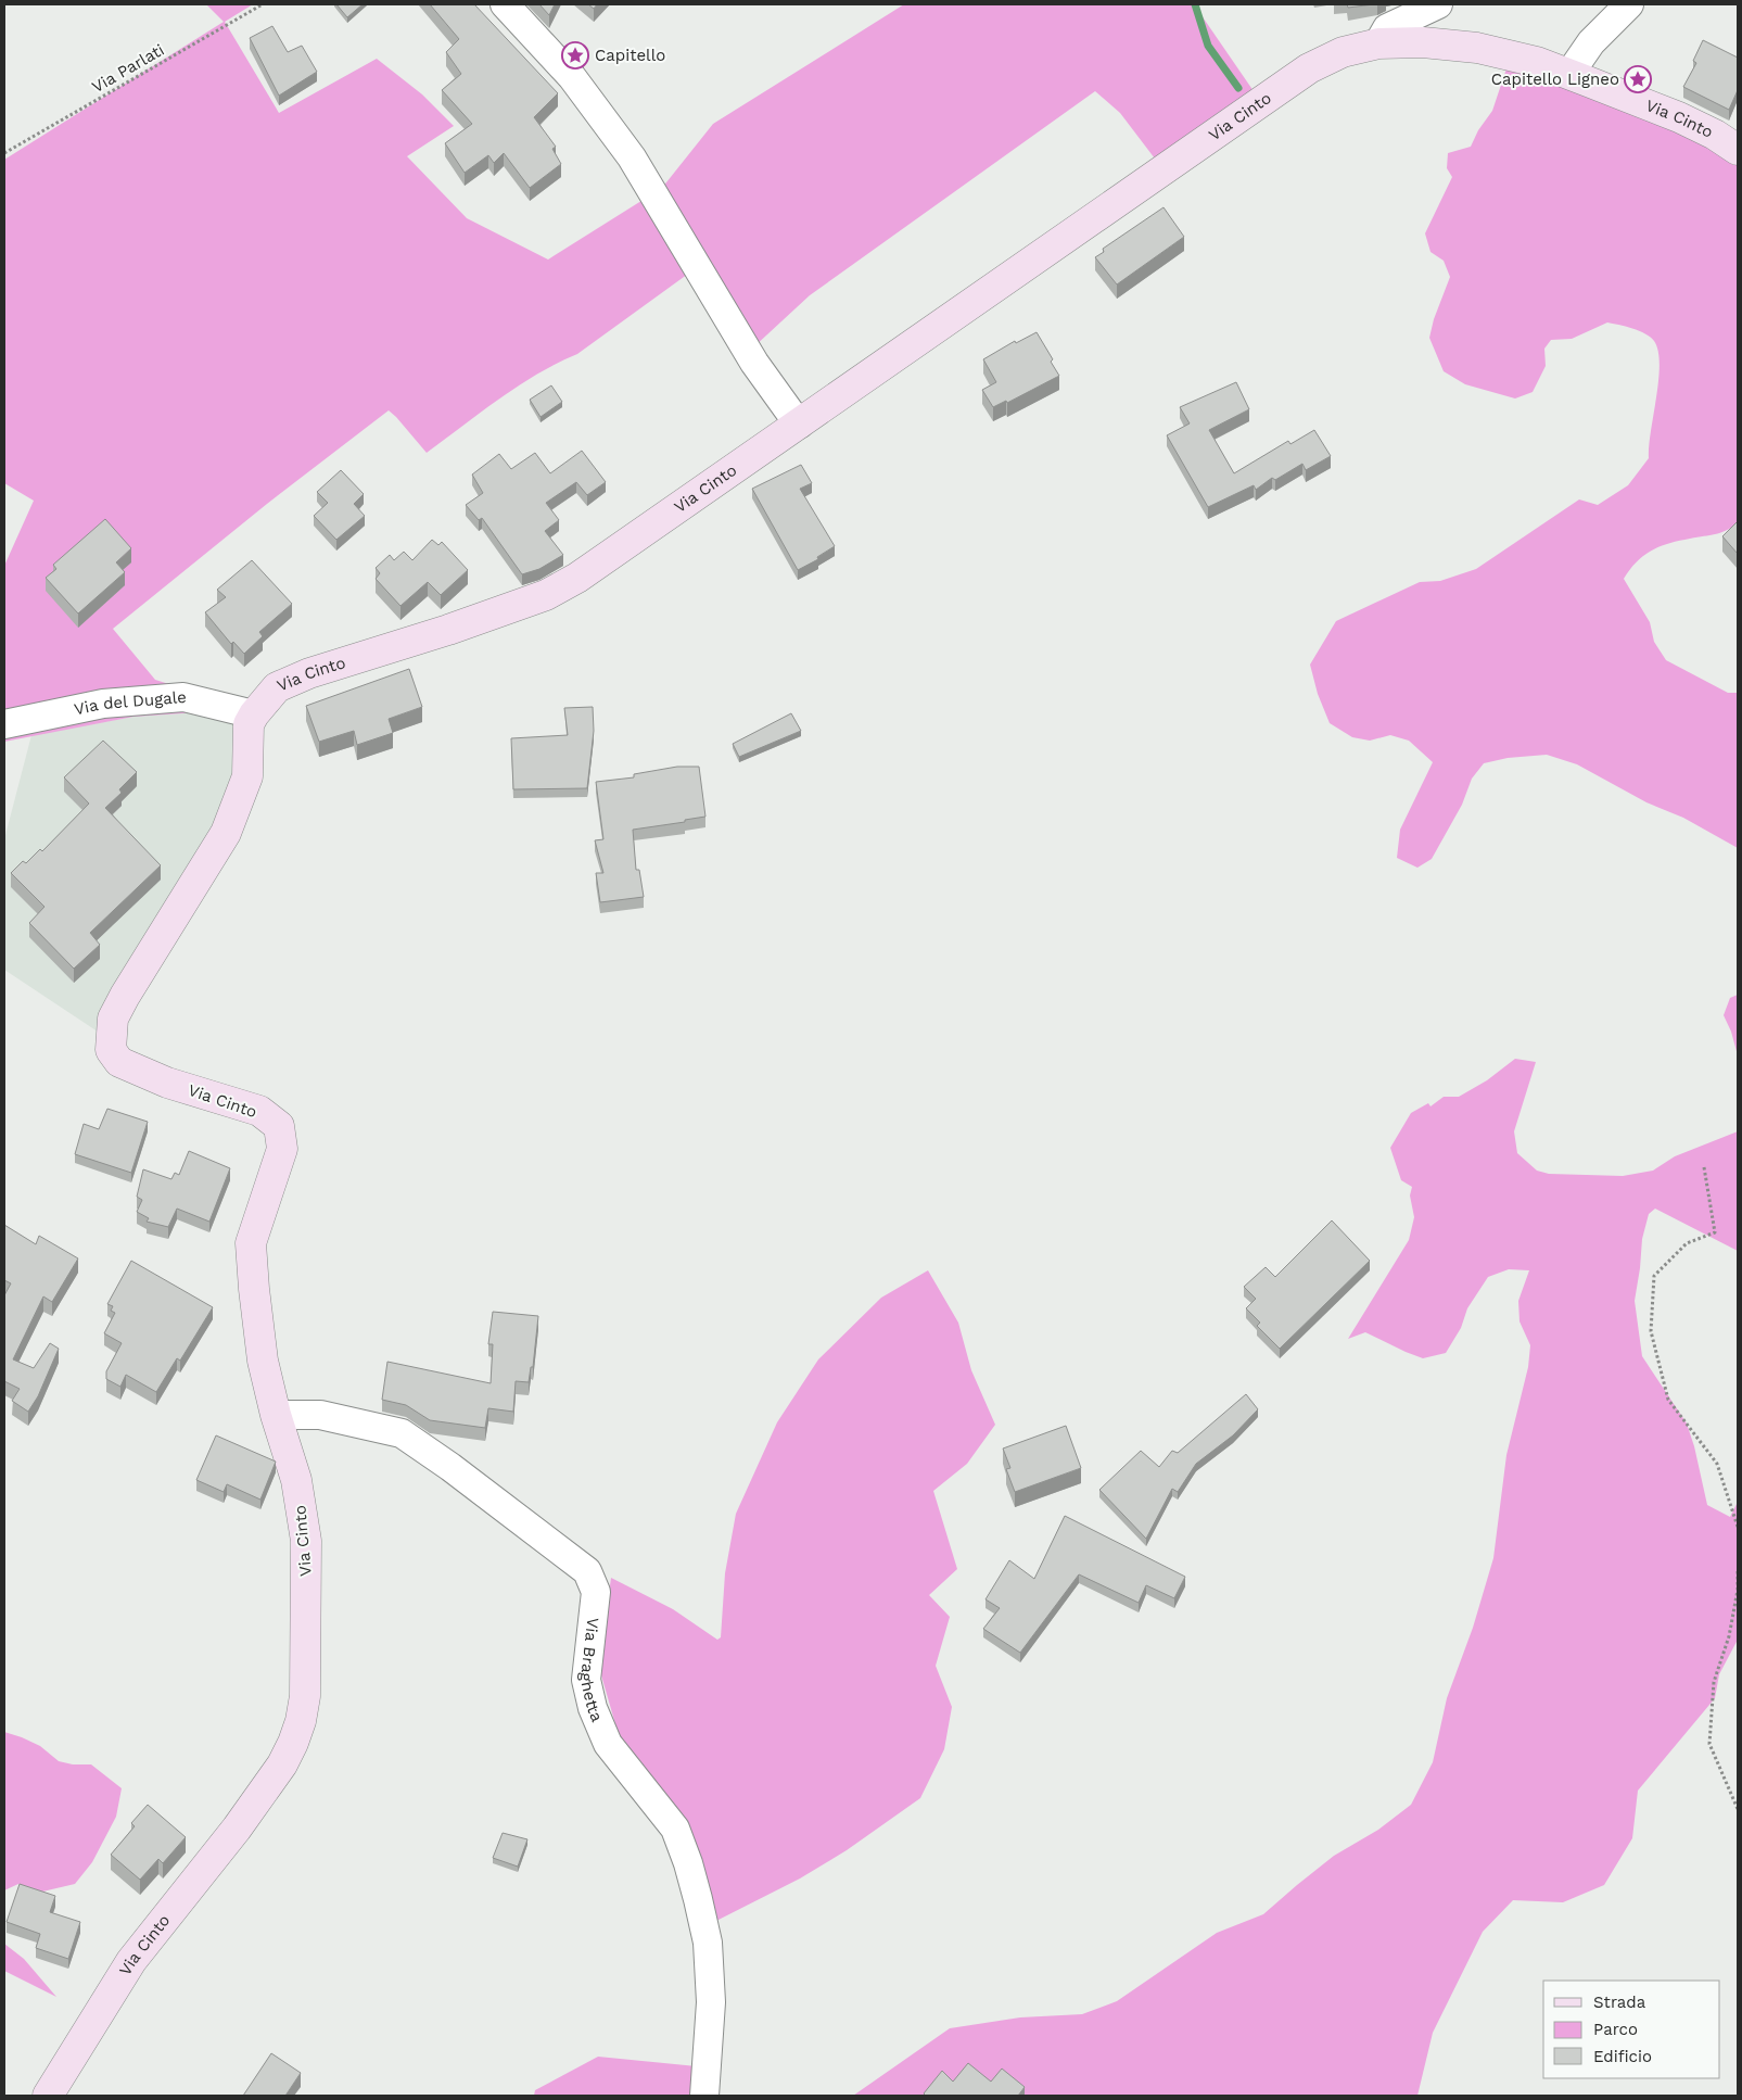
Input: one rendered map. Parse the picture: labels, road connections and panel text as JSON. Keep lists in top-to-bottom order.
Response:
{
  "streets": {
    "street": ["Via Cinto", "Via del Dugale", "Via Braghetta"],
    "path": ["Via Parlati"]
  },
  "crossings": [
    ["Via Cinto", "Via del Dugale"],
    ["Via Cinto", "Via Braghetta"]
  ],
  "places": {
    "place": ["Capitello", "Capitello Ligneo"]
  },
  "legend": ["Strada", "Parco", "Edificio"]
}
